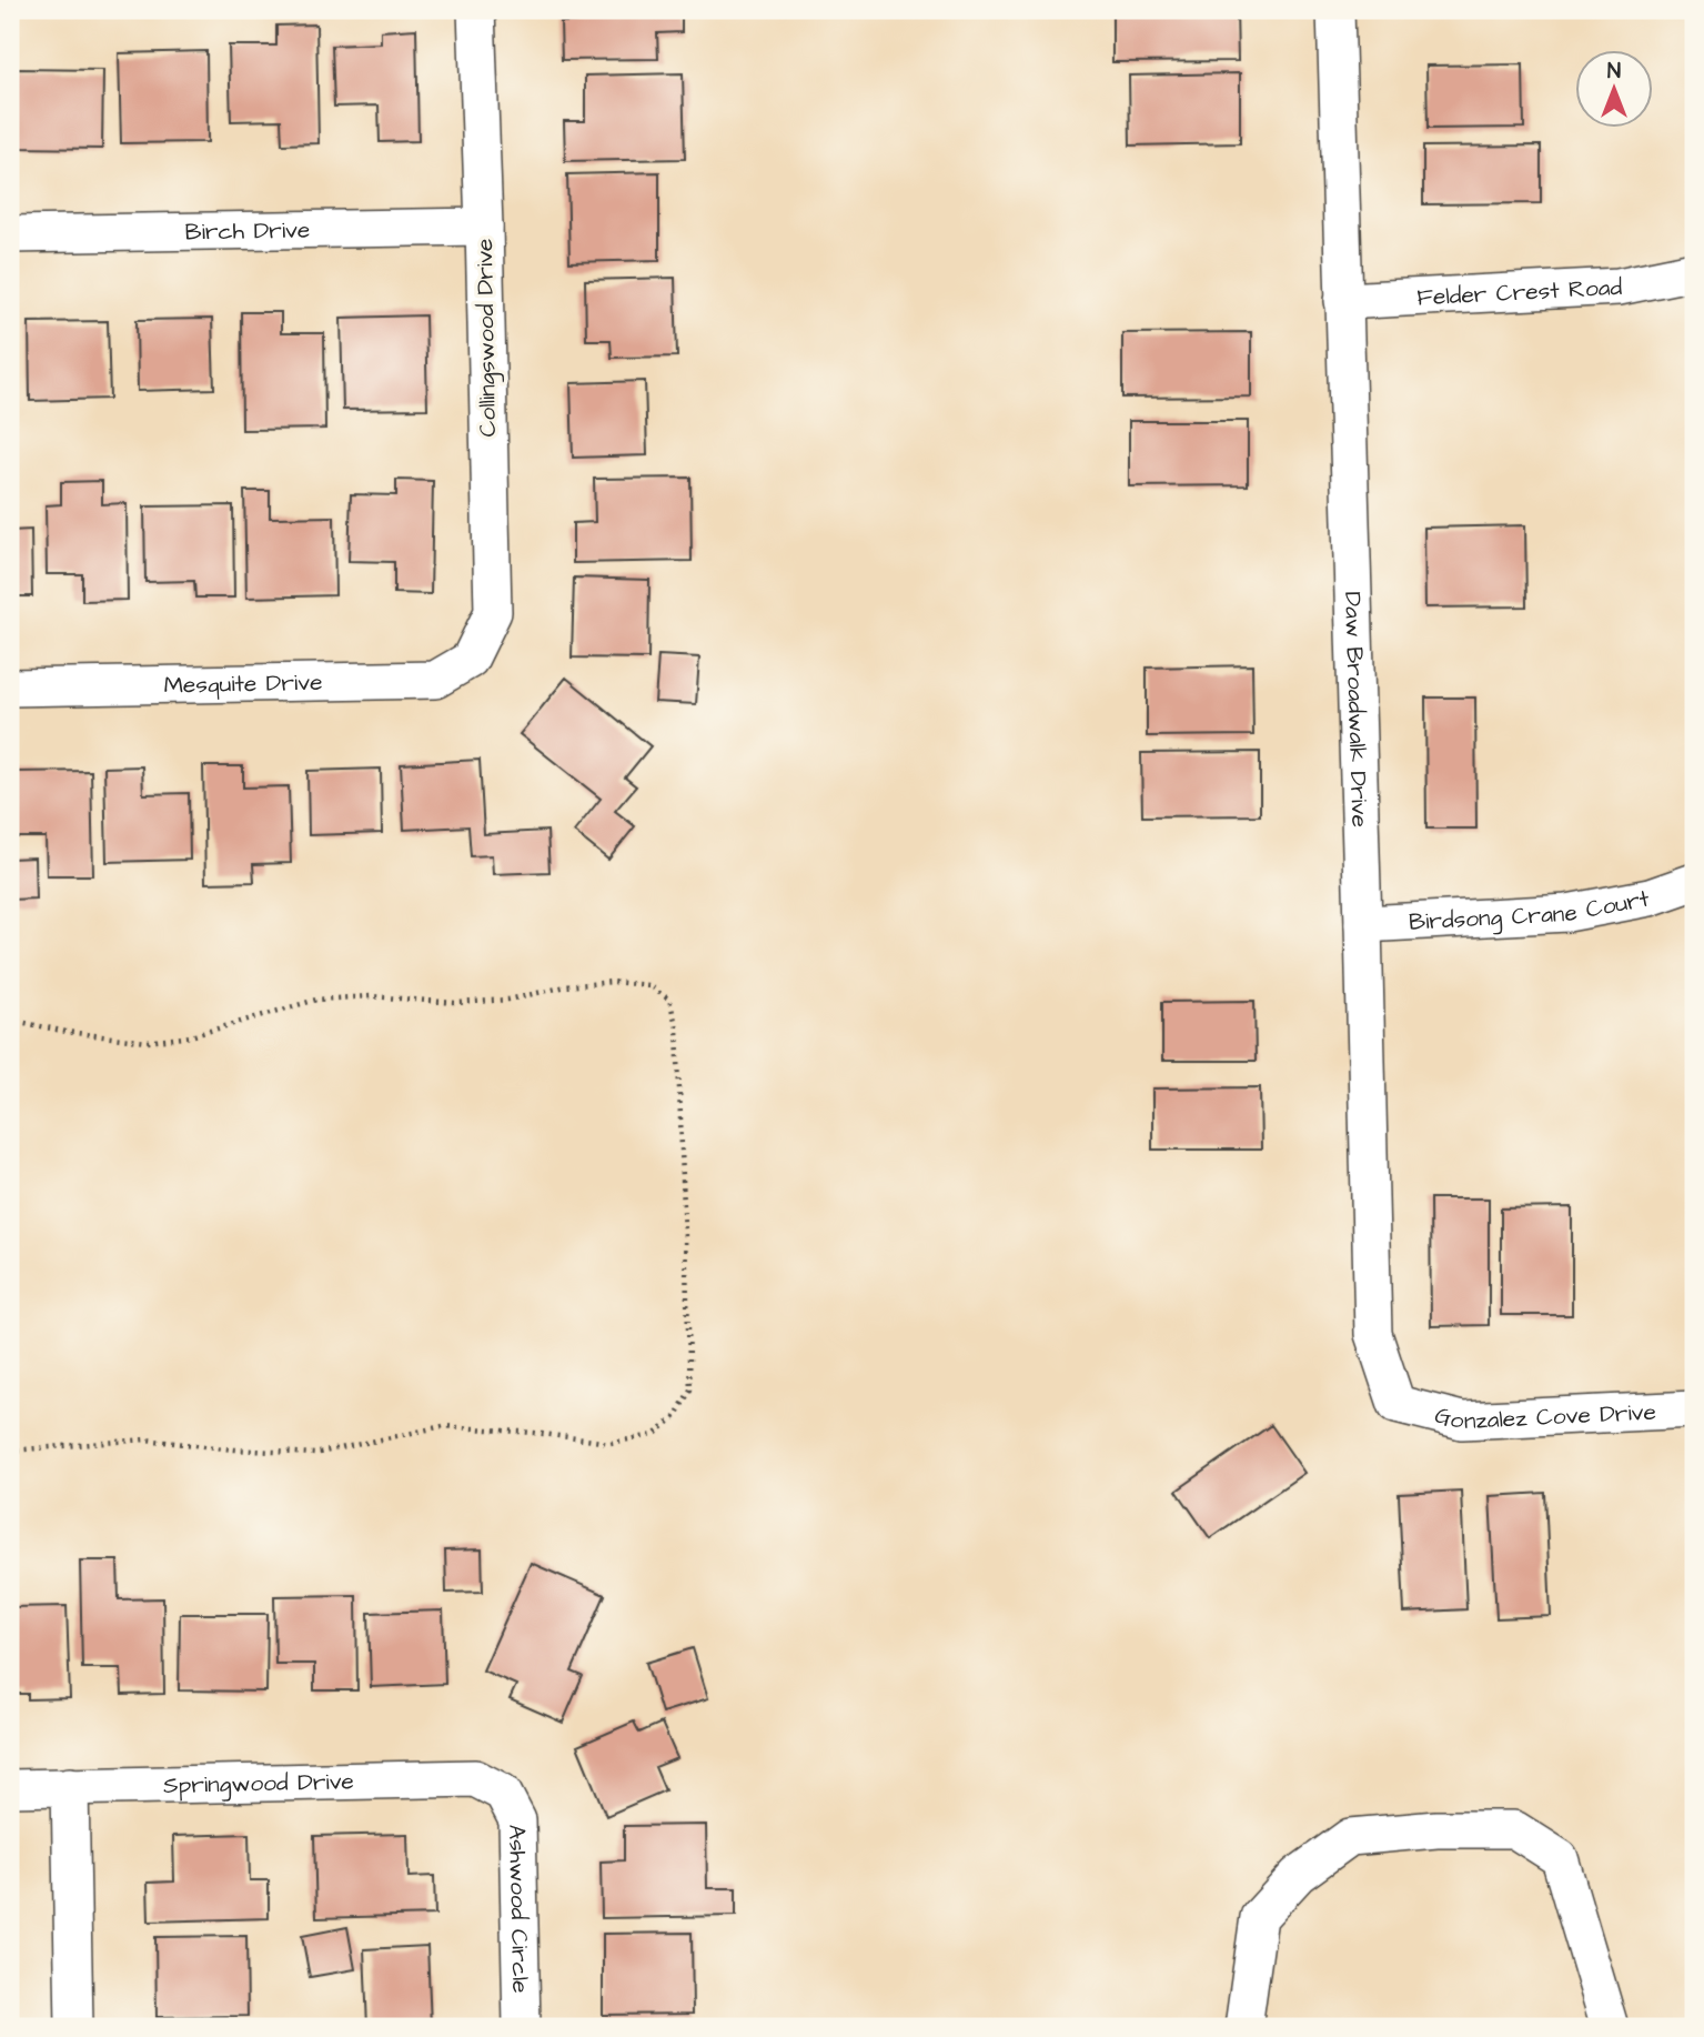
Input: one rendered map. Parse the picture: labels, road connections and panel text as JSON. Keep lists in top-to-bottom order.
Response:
{
  "streets": {
    "street": [
      "Birch Drive",
      "Felder Crest Road",
      "Collingswood Drive",
      "Mesquite Drive",
      "Daw Broadwalk Drive",
      "Birdsong Crane Court",
      "Gonzalez Cove Drive",
      "Springwood Drive",
      "Ashwood Circle"
    ]
  },
  "crossings": [
    ["Birch Drive", "Collingswood Drive"],
    ["Felder Crest Road", "Daw Broadwalk Drive"],
    ["Collingswood Drive", "Mesquite Drive"],
    ["Daw Broadwalk Drive", "Birdsong Crane Court"],
    ["Daw Broadwalk Drive", "Gonzalez Cove Drive"],
    ["Springwood Drive", "Ashwood Circle"]
  ],
  "north": "top"
}
